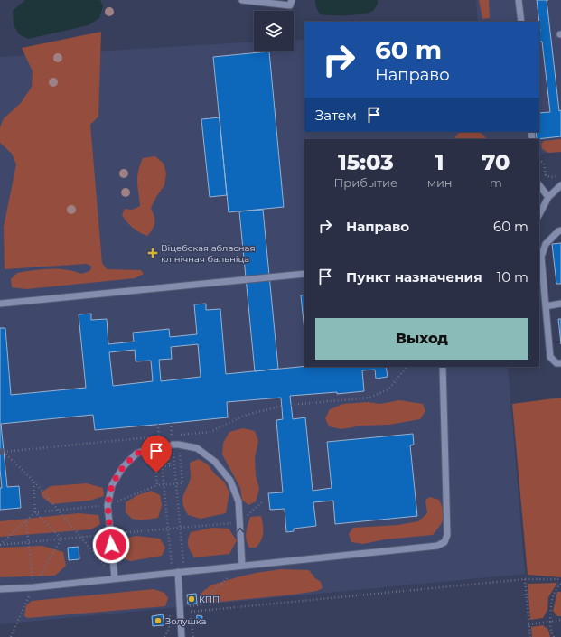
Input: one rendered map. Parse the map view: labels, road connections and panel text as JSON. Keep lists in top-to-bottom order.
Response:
{
  "places": {
    "health": ["Віцебская абласная клінічная бальніца"],
    "other": ["КПП", "Золушка"]
  },
  "page": {
    "turn": ["60 m", "Направо"],
    "then": "Затем",
    "eta": [
      "15:03",
      "Прибытие",
      "1",
      "мин",
      "70",
      "m"
    ],
    "list": [
      {
        "name": "Направо",
        "value": "60 m"
      },
      {
        "name": "Пункт назначения",
        "value": "10 m"
      }
    ],
    "buttons": "Выход"
  }
}
